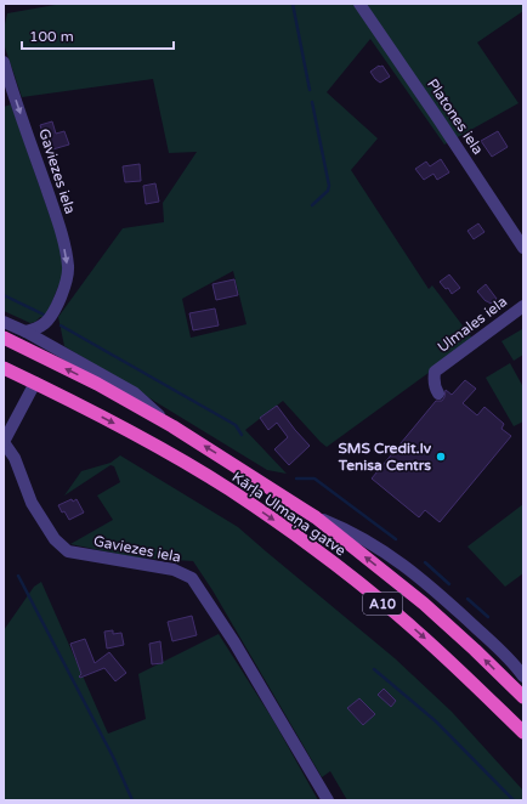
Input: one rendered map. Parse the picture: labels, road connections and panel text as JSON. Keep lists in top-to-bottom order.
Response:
{
  "streets": {
    "highway": ["Kārļa Ulmaņa gatve", "A10"],
    "street": ["Platones iela", "Gaviezes iela", "Ulmales iela"]
  },
  "crossings": [
    ["Gaviezes iela", "Kārļa Ulmaņa gatve"]
  ],
  "places": ["SMS Credit.lv Tenisa Centrs"],
  "scale_bar": "100 m"
}
